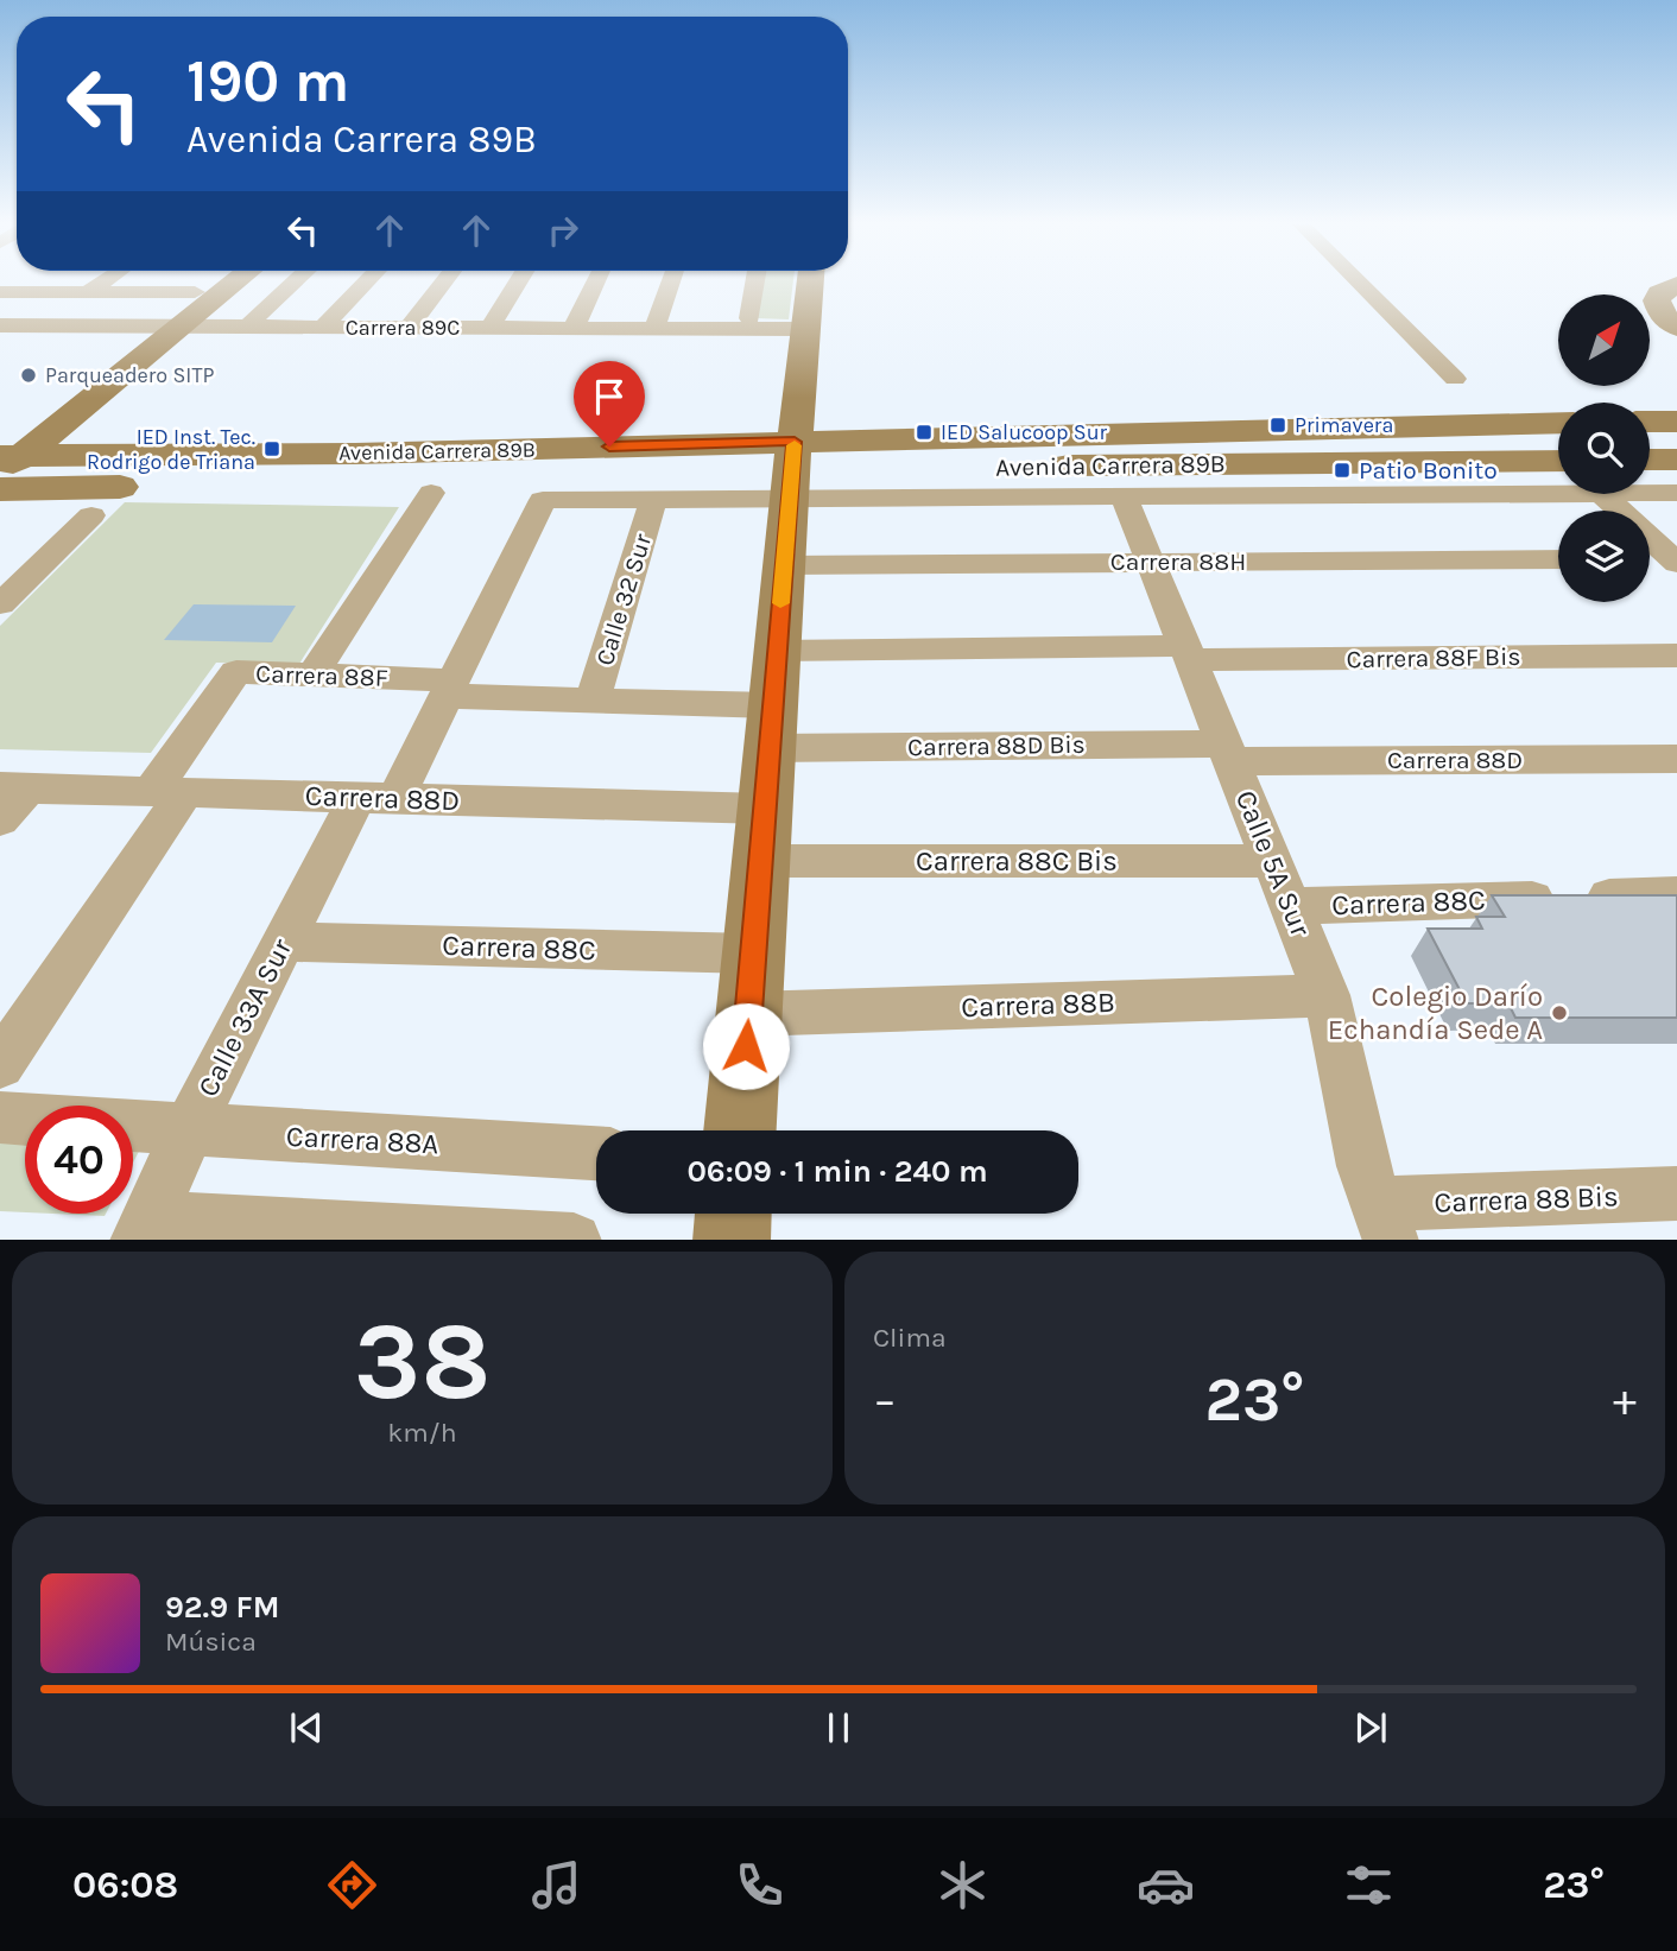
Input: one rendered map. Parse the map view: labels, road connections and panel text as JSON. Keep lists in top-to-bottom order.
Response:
{
  "streets": {
    "main road": ["Avenida Carrera 89B"],
    "street": [
      "Carrera 89C",
      "Carrera 88H",
      "Calle 32 Sur",
      "Carrera 88F Bis",
      "Carrera 88F",
      "Carrera 88D Bis",
      "Carrera 88D",
      "Carrera 88C Bis",
      "Calle 5A Sur",
      "Carrera 88C",
      "Carrera 88B",
      "Calle 33A Sur",
      "Carrera 88A",
      "Carrera 88 Bis"
    ]
  },
  "crossings": [
    ["Carrera 88H", "Calle 5A Sur"],
    ["Calle 32 Sur", "Carrera 88F"],
    ["Calle 32 Sur", "Calle 33A Sur"],
    ["Carrera 88F Bis", "Calle 5A Sur"],
    ["Carrera 88F", "Carrera 88D Bis"],
    ["Carrera 88F", "Carrera 88D"],
    ["Carrera 88F", "Calle 33A Sur"],
    ["Carrera 88D Bis", "Carrera 88D"],
    ["Carrera 88D Bis", "Calle 5A Sur"],
    ["Carrera 88D", "Carrera 88C Bis"],
    ["Carrera 88D", "Calle 5A Sur"],
    ["Carrera 88D", "Calle 33A Sur"],
    ["Carrera 88C Bis", "Calle 5A Sur"],
    ["Calle 5A Sur", "Carrera 88C"],
    ["Calle 5A Sur", "Carrera 88B"],
    ["Calle 5A Sur", "Carrera 88 Bis"],
    ["Carrera 88C", "Calle 33A Sur"],
    ["Calle 33A Sur", "Carrera 88A"]
  ],
  "places": {
    "other": ["Parqueadero SITP", "Colegio Darío Echandía Sede A"],
    "transit": [
      "Primavera",
      "IED Salucoop Sur",
      "IED Inst. Tec. Rodrigo de Triana",
      "Patio Bonito"
    ]
  },
  "north": "top right",
  "page": {
    "turn": ["190 m", "Avenida Carrera 89B"],
    "limit": "40",
    "trip": "06:09 · 1 min · 240 m",
    "tile": [
      ["38", "km/h"],
      "Clima"
    ],
    "heat": ["−", "23°", "+"],
    "song": ["92.9 FM", "Música"],
    "tabs": ["06:08", "23°"]
  }
}
